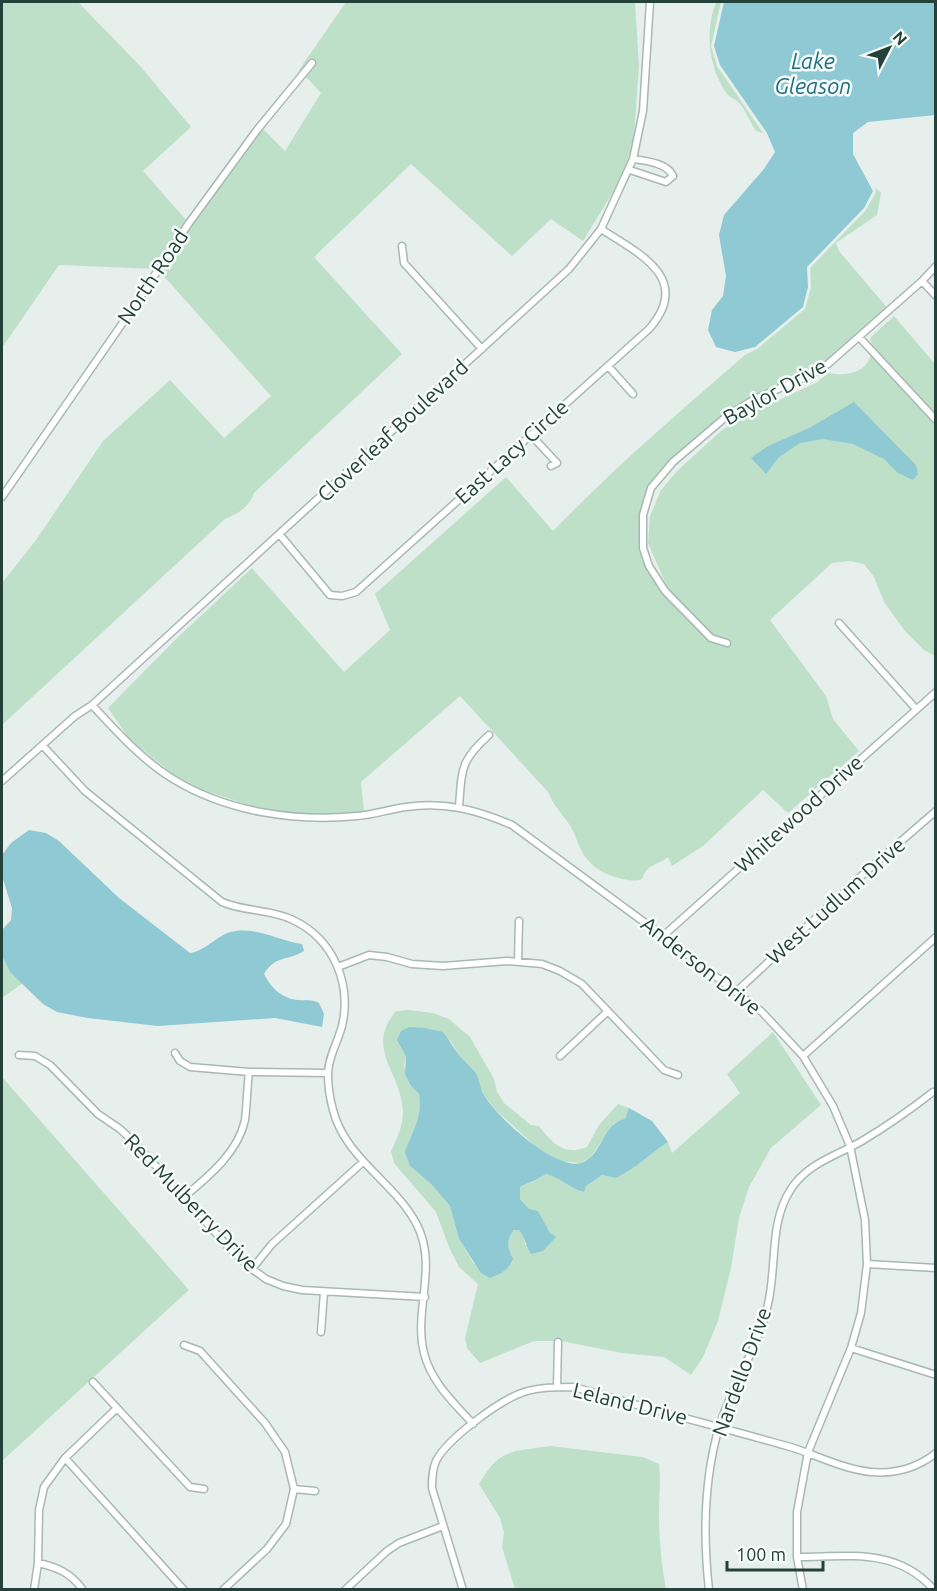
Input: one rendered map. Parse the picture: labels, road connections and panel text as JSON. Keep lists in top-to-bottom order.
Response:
{
  "streets": {
    "street": [
      "North Road",
      "Baylor Drive",
      "Cloverleaf Boulevard",
      "East Lacy Circle",
      "Whitewood Drive",
      "West Ludlum Drive",
      "Anderson Drive",
      "Red Mulberry Drive",
      "Nardello Drive",
      "Leland Drive"
    ]
  },
  "crossings": [
    ["Cloverleaf Boulevard", "East Lacy Circle"],
    ["Cloverleaf Boulevard", "Anderson Drive"],
    ["Whitewood Drive", "Anderson Drive"],
    ["West Ludlum Drive", "Anderson Drive"],
    ["Anderson Drive", "Nardello Drive"],
    ["Anderson Drive", "Leland Drive"],
    ["Nardello Drive", "Leland Drive"]
  ],
  "water": ["Lake Gleason"],
  "scale_bar": "100 m",
  "north": "top right"
}
